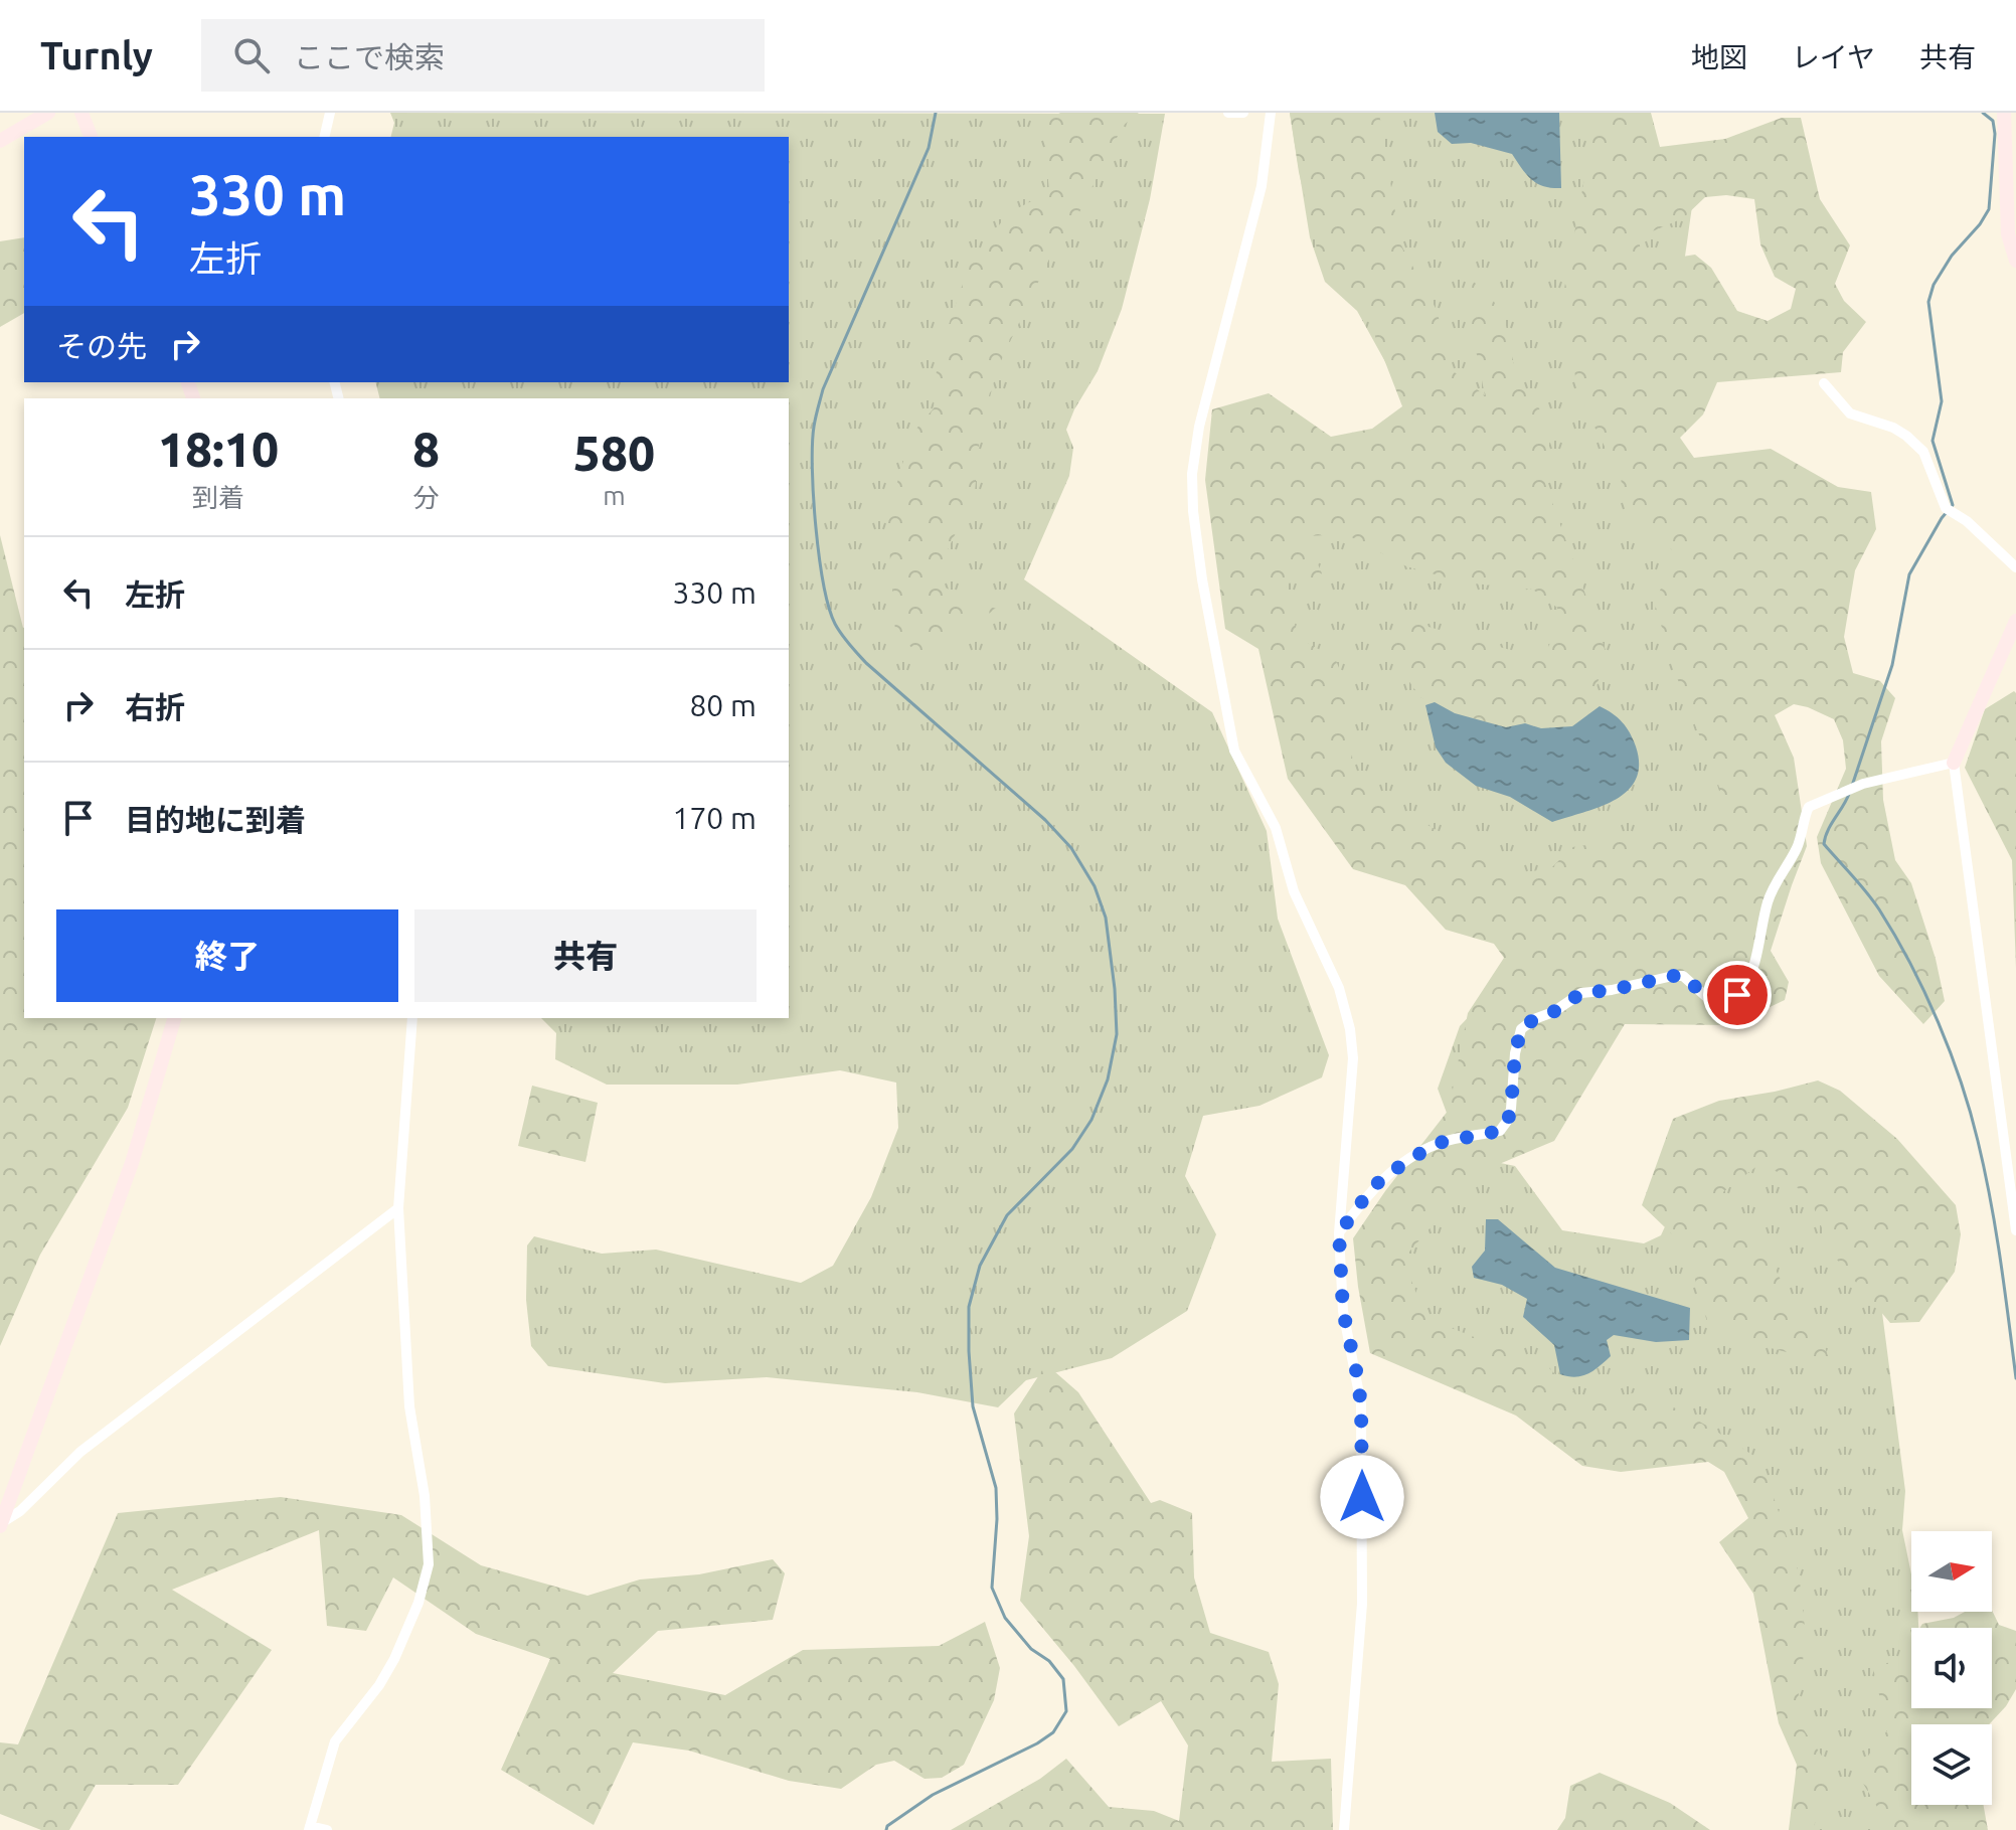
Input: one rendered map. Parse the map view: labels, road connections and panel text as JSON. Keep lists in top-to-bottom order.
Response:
{
  "north": "right",
  "page": {
    "header": "Turnly",
    "search": "ここで検索",
    "nav": ["地図", "レイヤ", "共有"],
    "turn": ["330 m", "左折"],
    "then": "その先",
    "eta": [
      "18:10",
      "到着",
      "8",
      "分",
      "580",
      "m"
    ],
    "list": [
      {
        "name": "左折",
        "value": "330 m"
      },
      {
        "name": "右折",
        "value": "80 m"
      },
      {
        "name": "目的地に到着",
        "value": "170 m"
      }
    ],
    "buttons": ["終了", "共有"]
  }
}
